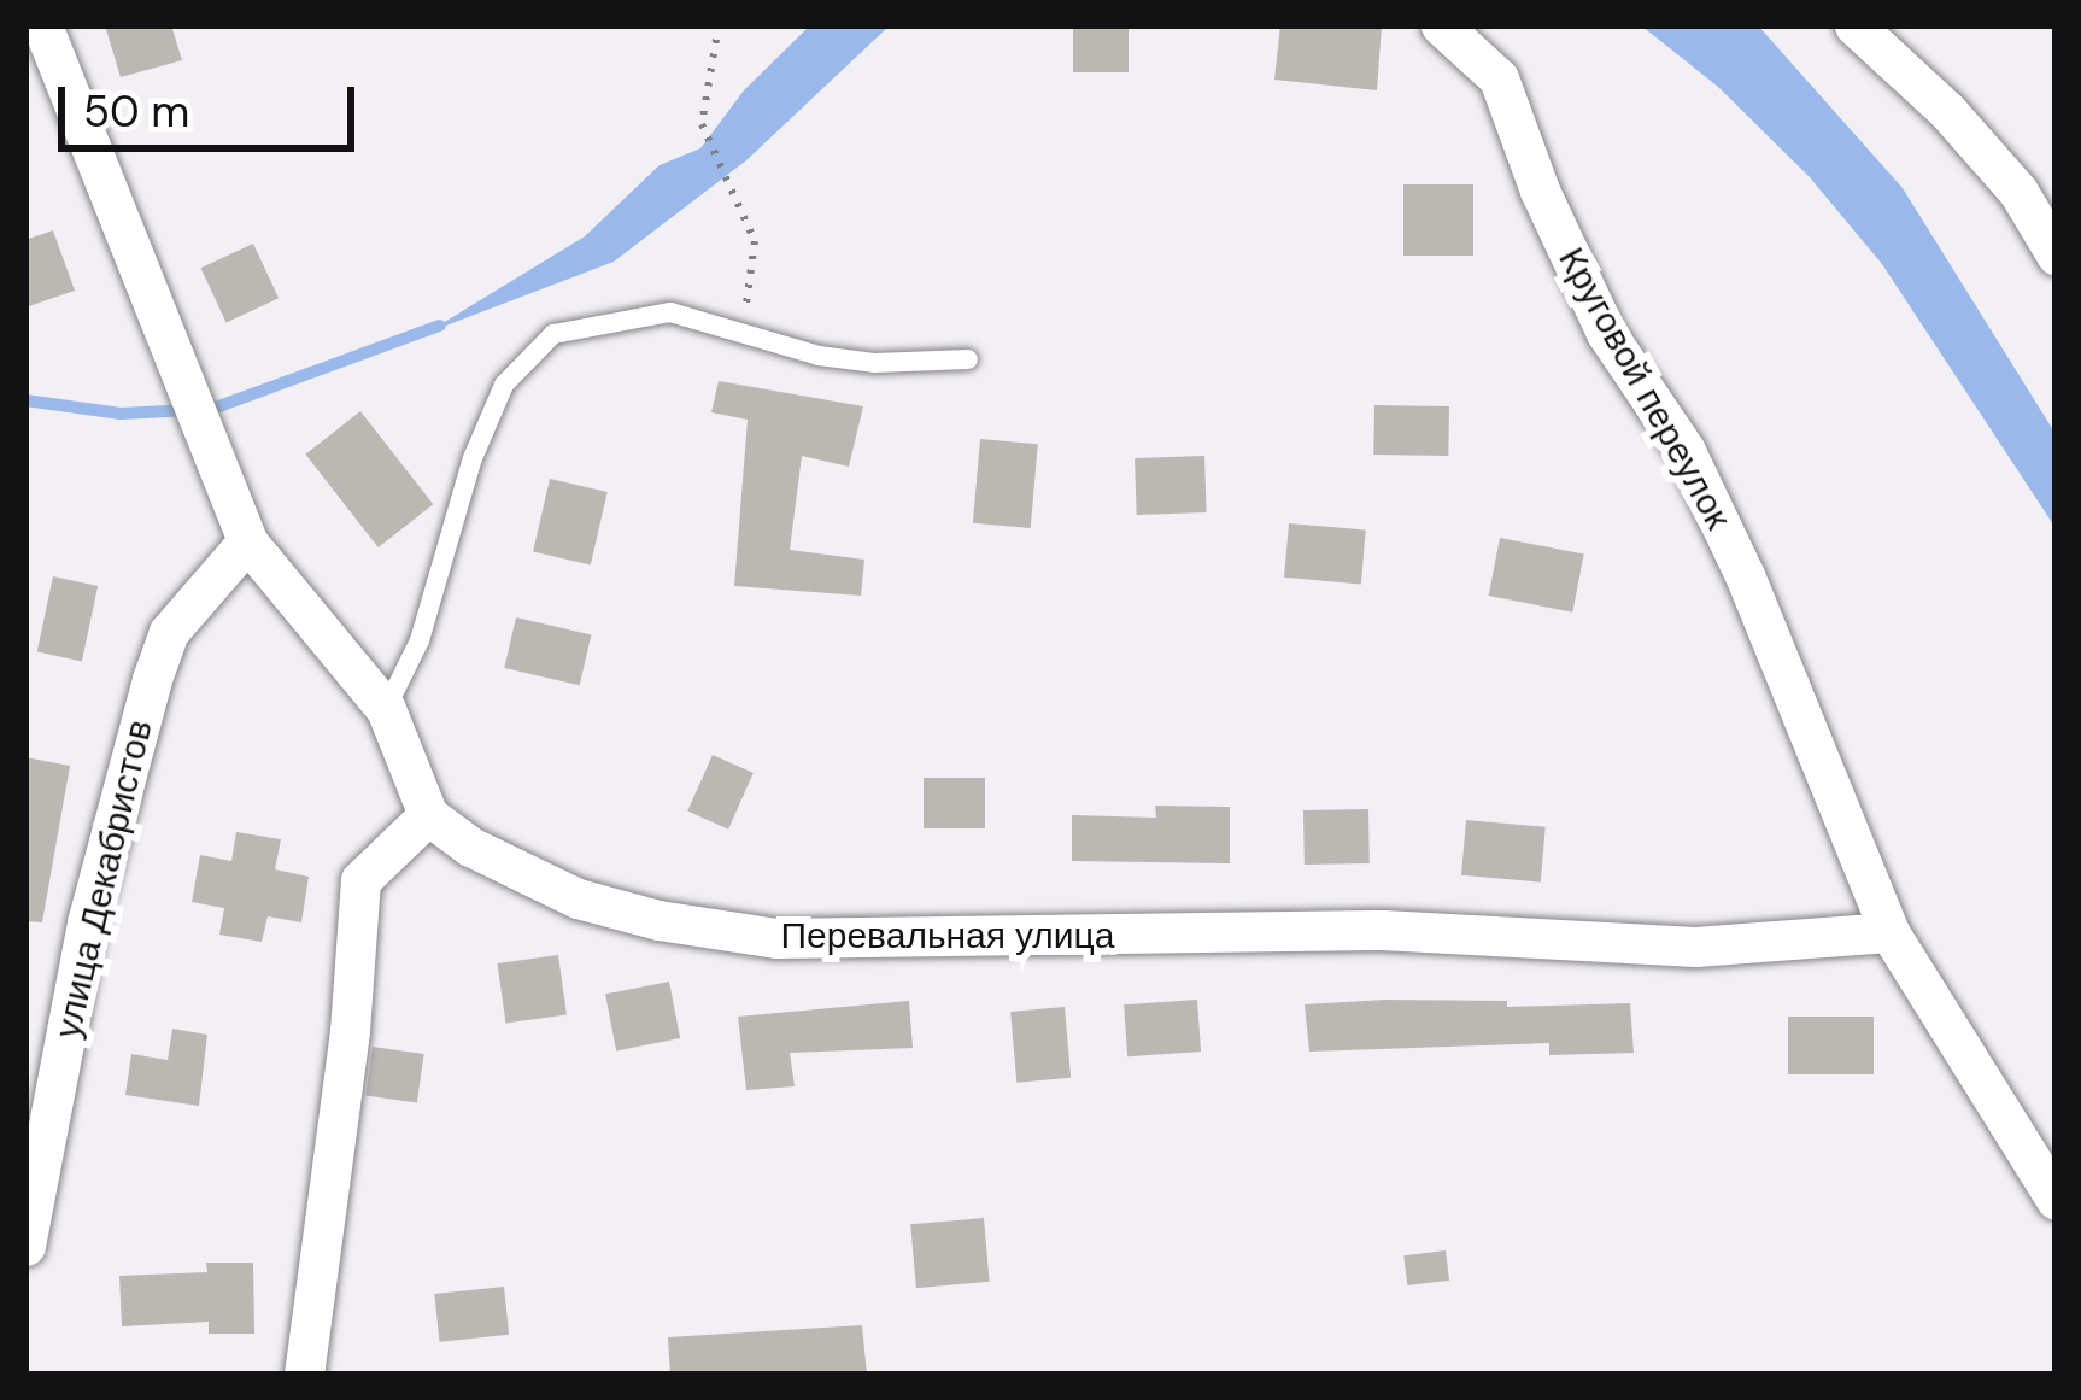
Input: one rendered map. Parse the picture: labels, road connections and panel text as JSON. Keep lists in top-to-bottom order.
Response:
{
  "streets": {
    "street": ["Круговой переулок", "улица Декабристов", "Перевальная улица"]
  },
  "crossings": [
    ["Круговой переулок", "Перевальная улица"]
  ],
  "scale_bar": "50 m"
}
